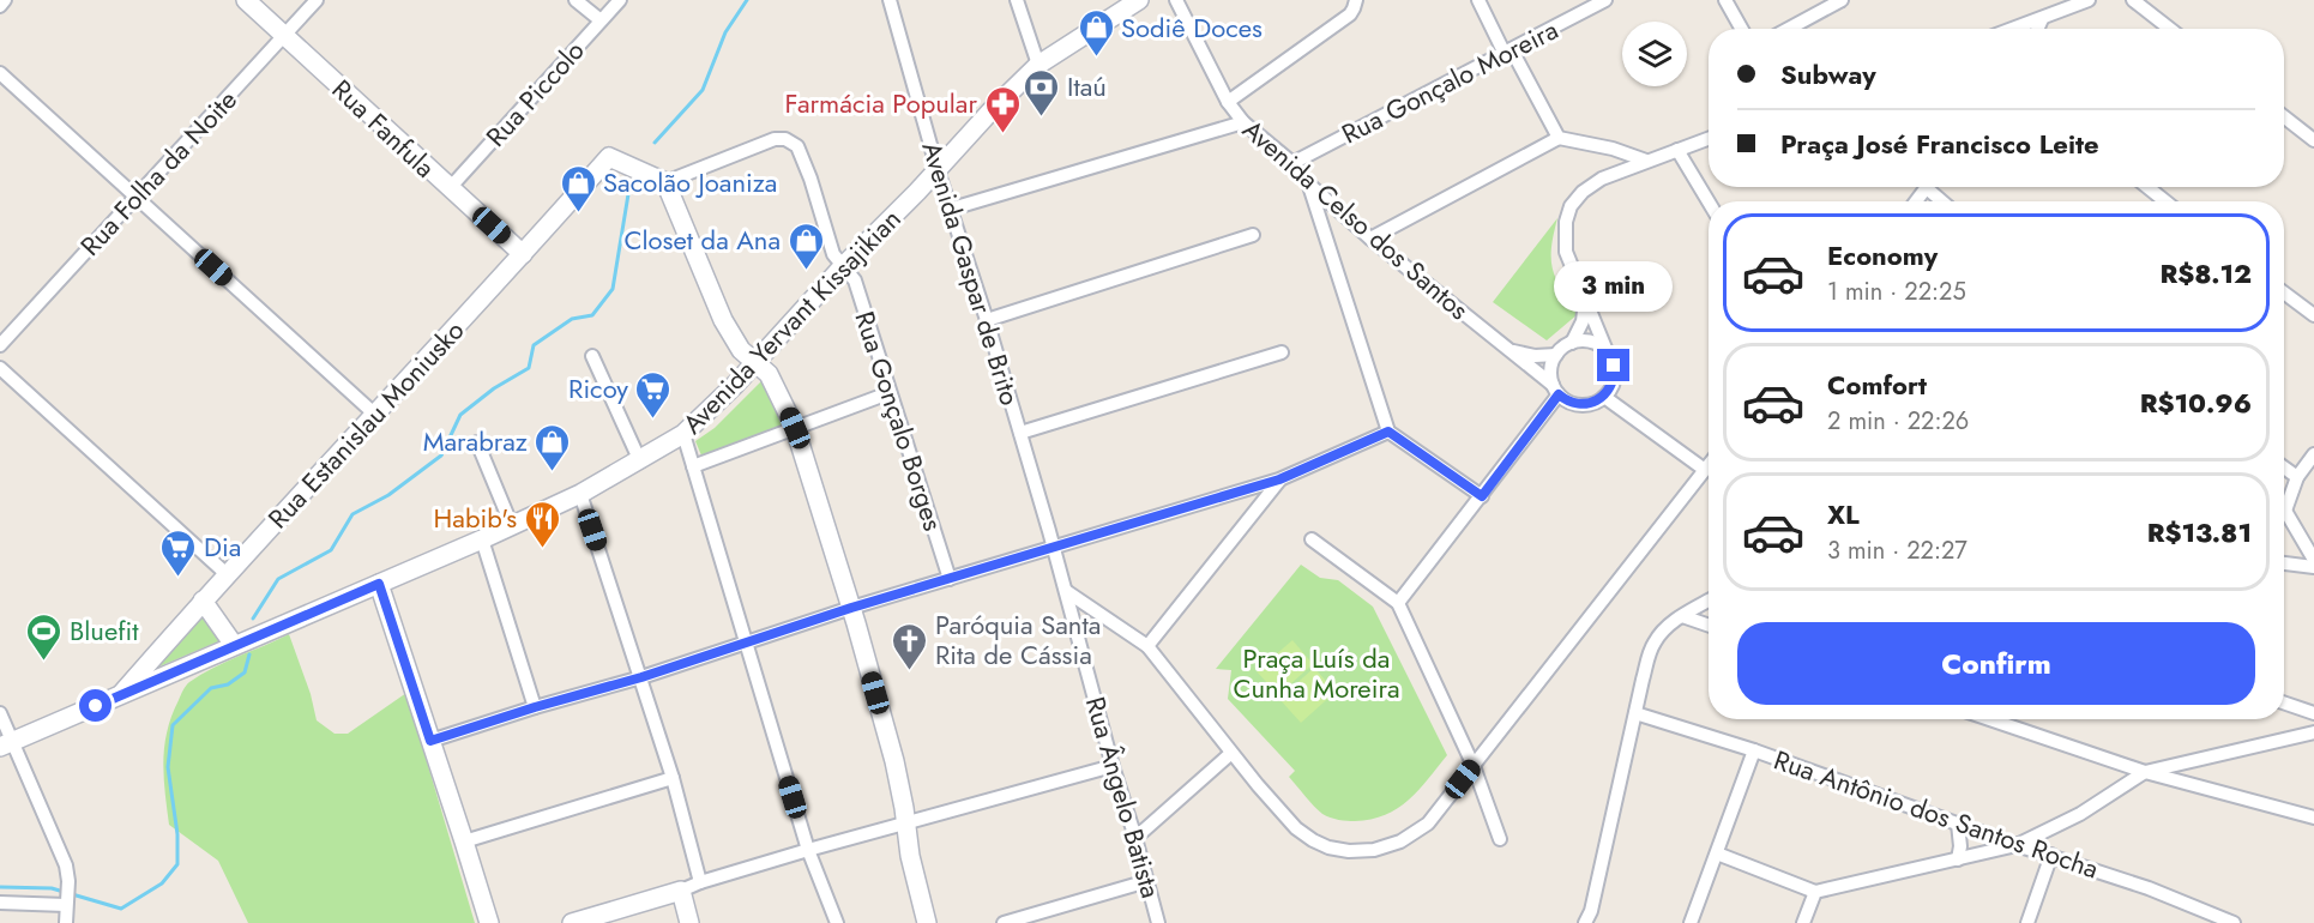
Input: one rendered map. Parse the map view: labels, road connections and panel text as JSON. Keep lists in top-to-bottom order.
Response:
{
  "streets": {
    "street": [
      "Rua Gonçalo Moreira",
      "Rua Piccolo",
      "Rua Fanfula",
      "Rua Folha da Noite",
      "Avenida Celso dos Santos",
      "Avenida Gaspar de Brito",
      "Avenida Yervant Kissajikian",
      "Rua Gonçalo Borges",
      "Rua Estanislau Moniusko",
      "Rua Ângelo Batista",
      "Rua Antônio dos Santos Rocha"
    ]
  },
  "crossings": [
    ["Rua Gonçalo Moreira", "Avenida Celso dos Santos"],
    ["Rua Piccolo", "Rua Fanfula"],
    ["Rua Fanfula", "Rua Folha da Noite"],
    ["Rua Fanfula", "Rua Estanislau Moniusko"],
    ["Avenida Gaspar de Brito", "Avenida Yervant Kissajikian"],
    ["Avenida Gaspar de Brito", "Rua Ângelo Batista"],
    ["Avenida Yervant Kissajikian", "Rua Gonçalo Borges"],
    ["Avenida Yervant Kissajikian", "Rua Estanislau Moniusko"],
    ["Rua Gonçalo Borges", "Rua Estanislau Moniusko"]
  ],
  "parks": ["Praça Luís da Cunha Moreira"],
  "places": {
    "shop": [
      "Sodiê Doces",
      "Sacolão Joaniza",
      "Closet da Ana",
      "Marabraz"
    ],
    "bank": ["Itaú"],
    "pharmacy": ["Farmácia Popular"],
    "supermarket": ["Ricoy", "Dia"],
    "restaurant": ["Habib's"],
    "sports": ["Bluefit"],
    "church": ["Paróquia Santa Rita de Cássia"]
  },
  "page": {
    "banner": ["Subway", "Praça José Francisco Leite"],
    "list": [
      {
        "name": "Economy",
        "note": "1 min · 22:25",
        "value": "R$8.12"
      },
      {
        "name": "Comfort",
        "note": "2 min · 22:26",
        "value": "R$10.96"
      },
      {
        "name": "XL",
        "note": "3 min · 22:27",
        "value": "R$13.81"
      }
    ],
    "bubble": "3 min",
    "buttons": "Confirm"
  }
}
